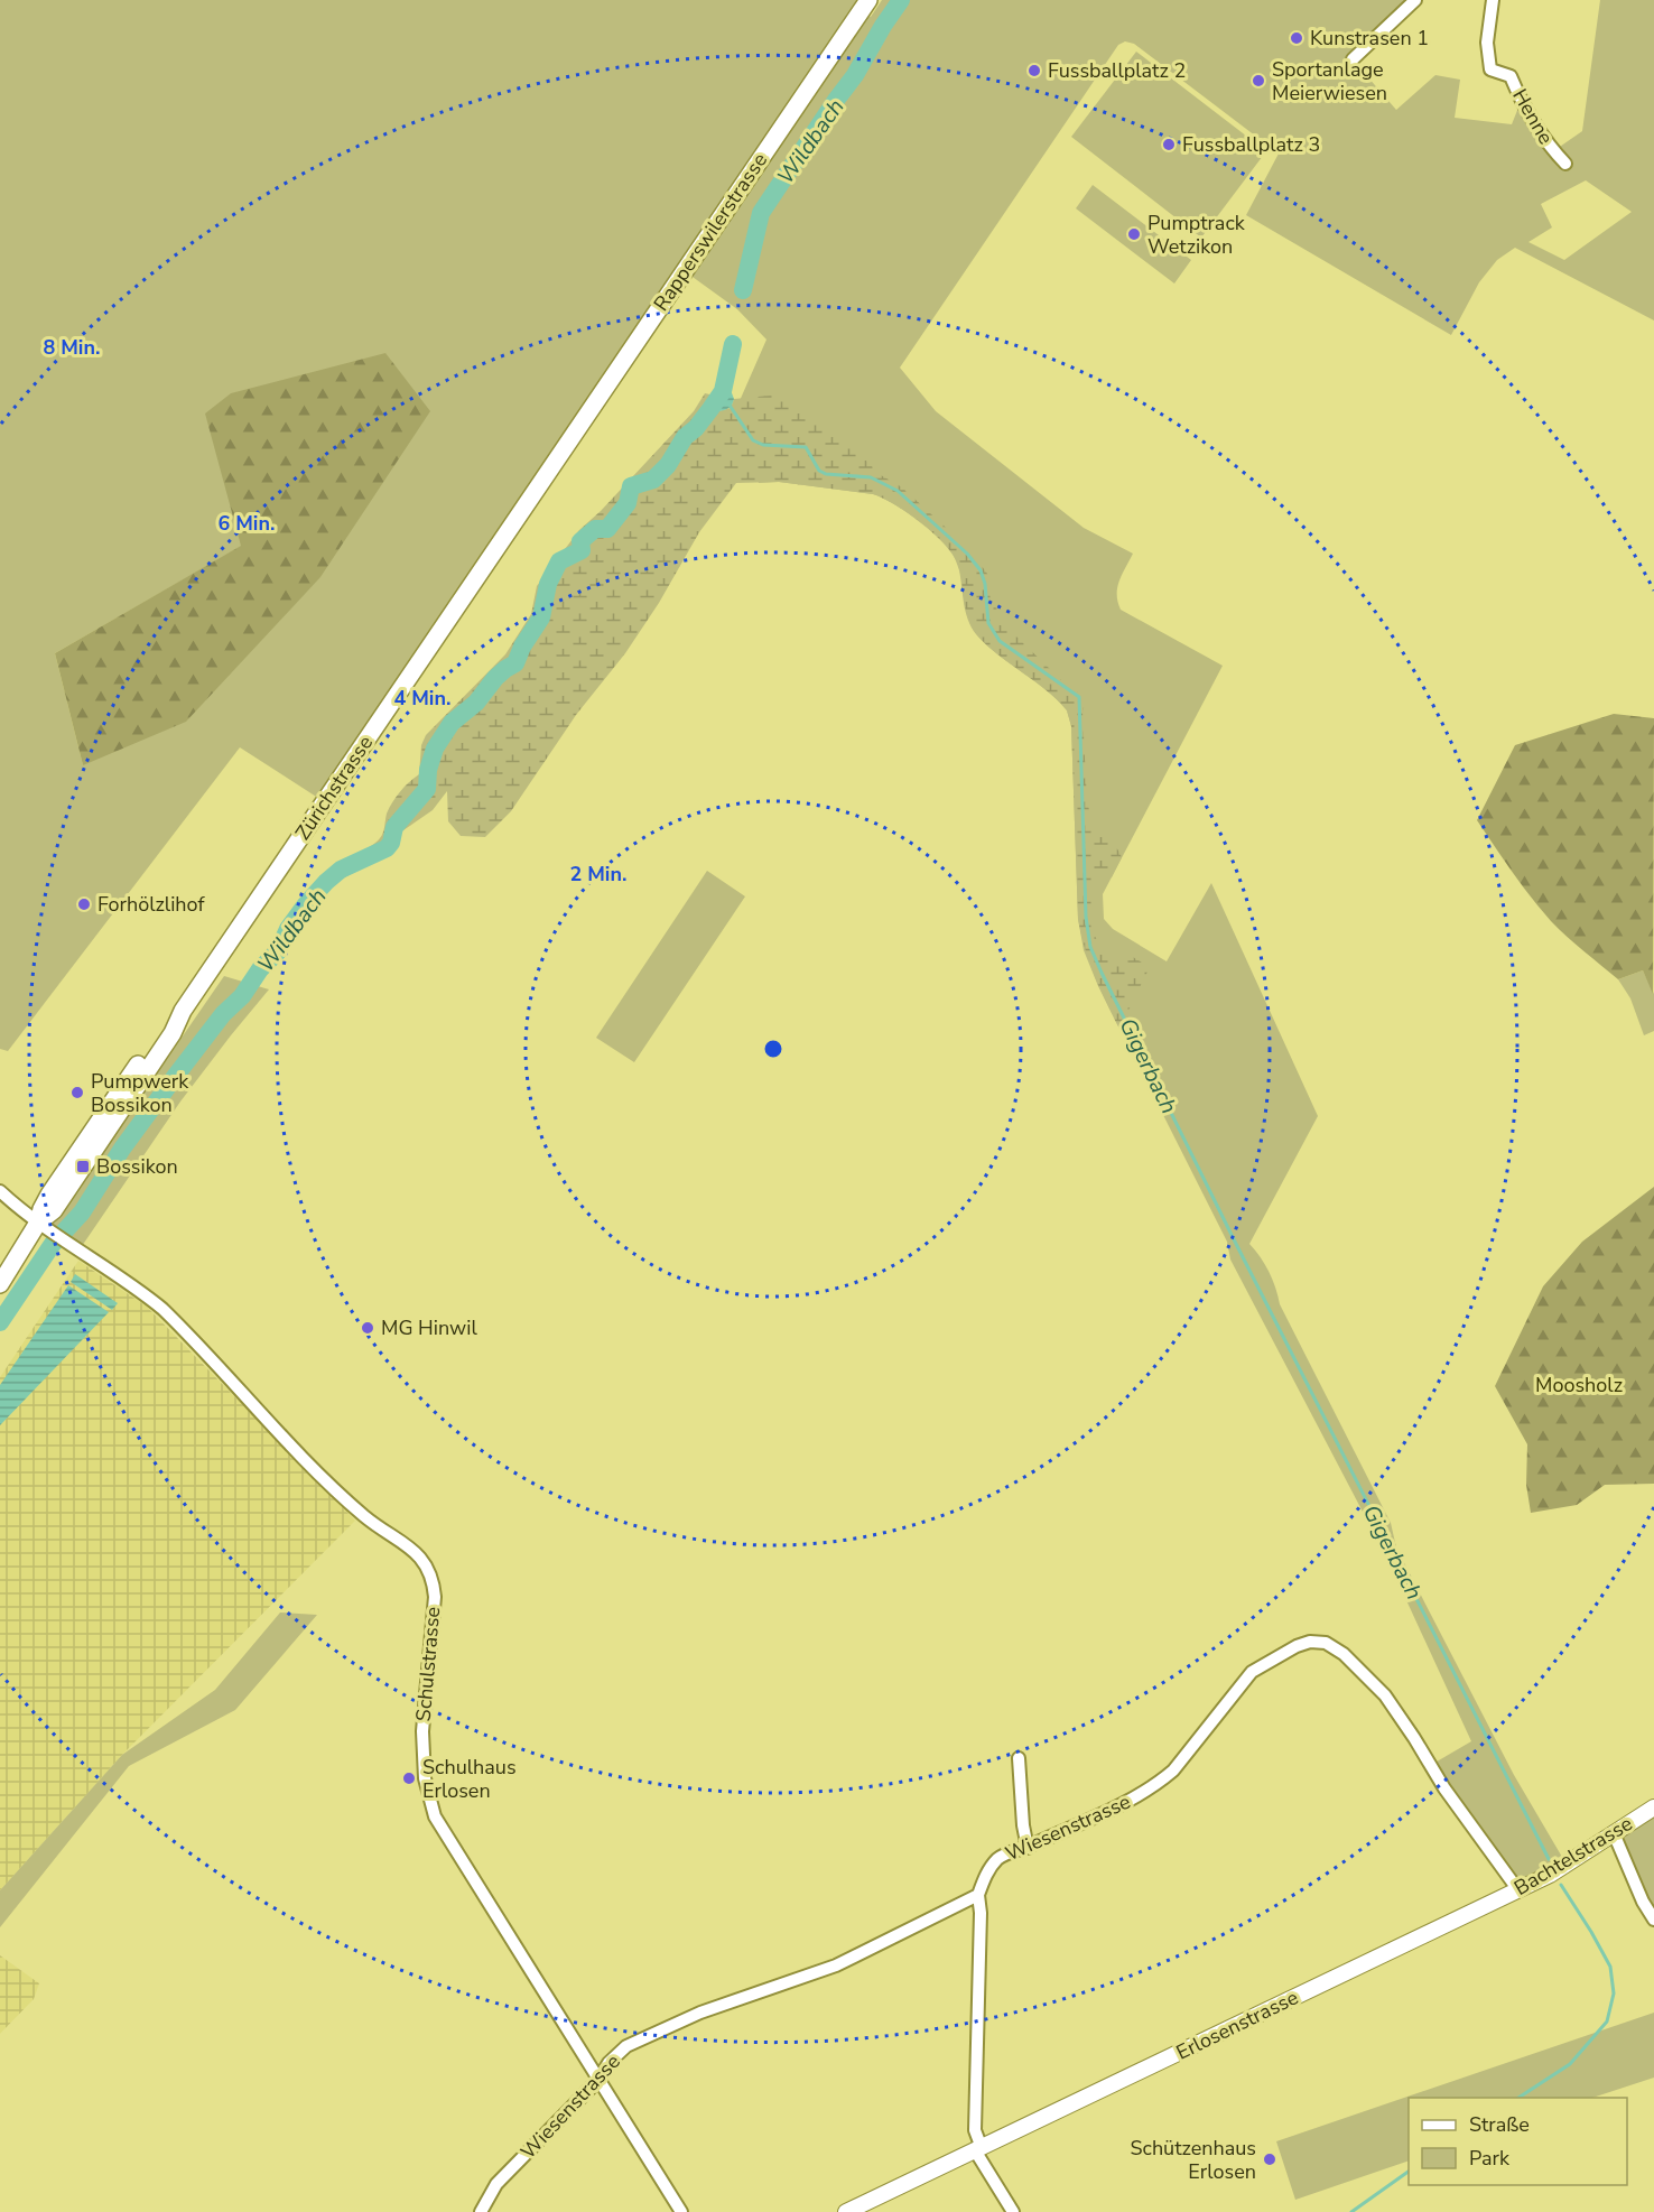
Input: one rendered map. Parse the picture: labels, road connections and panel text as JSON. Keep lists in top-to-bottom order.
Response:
{
  "streets": {
    "main road": ["Rapperswilerstrasse", "Zürichstrasse"],
    "street": [
      "Henne",
      "Schulstrasse",
      "Wiesenstrasse",
      "Bachtelstrasse",
      "Erlosenstrasse"
    ]
  },
  "crossings": [
    ["Rapperswilerstrasse", "Zürichstrasse"],
    ["Zürichstrasse", "Schulstrasse"],
    ["Schulstrasse", "Wiesenstrasse"],
    ["Wiesenstrasse", "Bachtelstrasse"],
    ["Bachtelstrasse", "Erlosenstrasse"]
  ],
  "water": ["Wildbach", "Gigerbach"],
  "parks": ["Moosholz"],
  "places": {
    "other": [
      "Kunstrasen 1",
      "Fussballplatz 2",
      "Sportanlage Meierwiesen",
      "Fussballplatz 3",
      "Pumptrack Wetzikon",
      "Forhölzlihof",
      "Pumpwerk Bossikon",
      "MG Hinwil",
      "Schulhaus Erlosen",
      "Schützenhaus Erlosen"
    ],
    "transit": ["Bossikon"]
  },
  "legend": ["Straße", "Park"],
  "rings": [
    "8 Min.",
    "6 Min.",
    "4 Min.",
    "2 Min."
  ]
}
